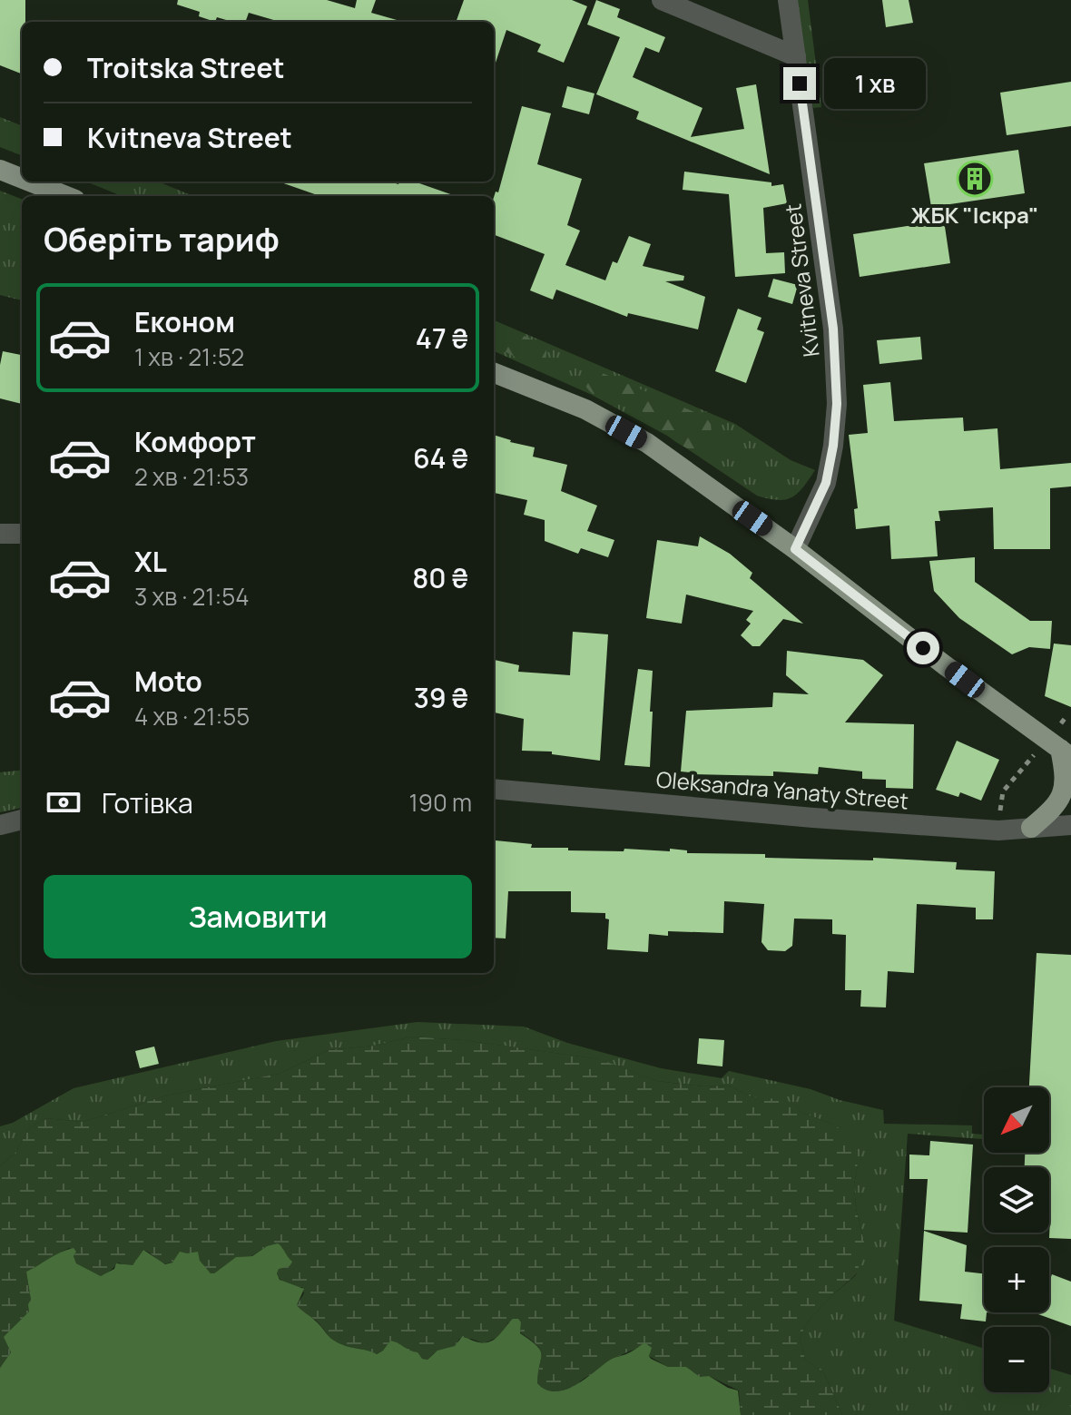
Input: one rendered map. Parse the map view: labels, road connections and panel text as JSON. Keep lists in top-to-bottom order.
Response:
{
  "streets": {
    "street": ["Kvitneva Street", "Oleksandra Yanaty Street"]
  },
  "places": {
    "building": ["ЖБК \"Іскра\""]
  },
  "north": "bottom left",
  "page": {
    "banner": ["Troitska Street", "Kvitneva Street"],
    "bubble": "1 хв",
    "heading": "Оберіть тариф",
    "list": [
      {
        "name": "Економ",
        "note": "1 хв · 21:52",
        "value": "47 ₴"
      },
      {
        "name": "Комфорт",
        "note": "2 хв · 21:53",
        "value": "64 ₴"
      },
      {
        "name": "XL",
        "note": "3 хв · 21:54",
        "value": "80 ₴"
      },
      {
        "name": "Moto",
        "note": "4 хв · 21:55",
        "value": "39 ₴"
      }
    ],
    "pay": ["Готівка", "190 m"],
    "buttons": "Замовити",
    "map_buttons": ["+", "−"]
  }
}
